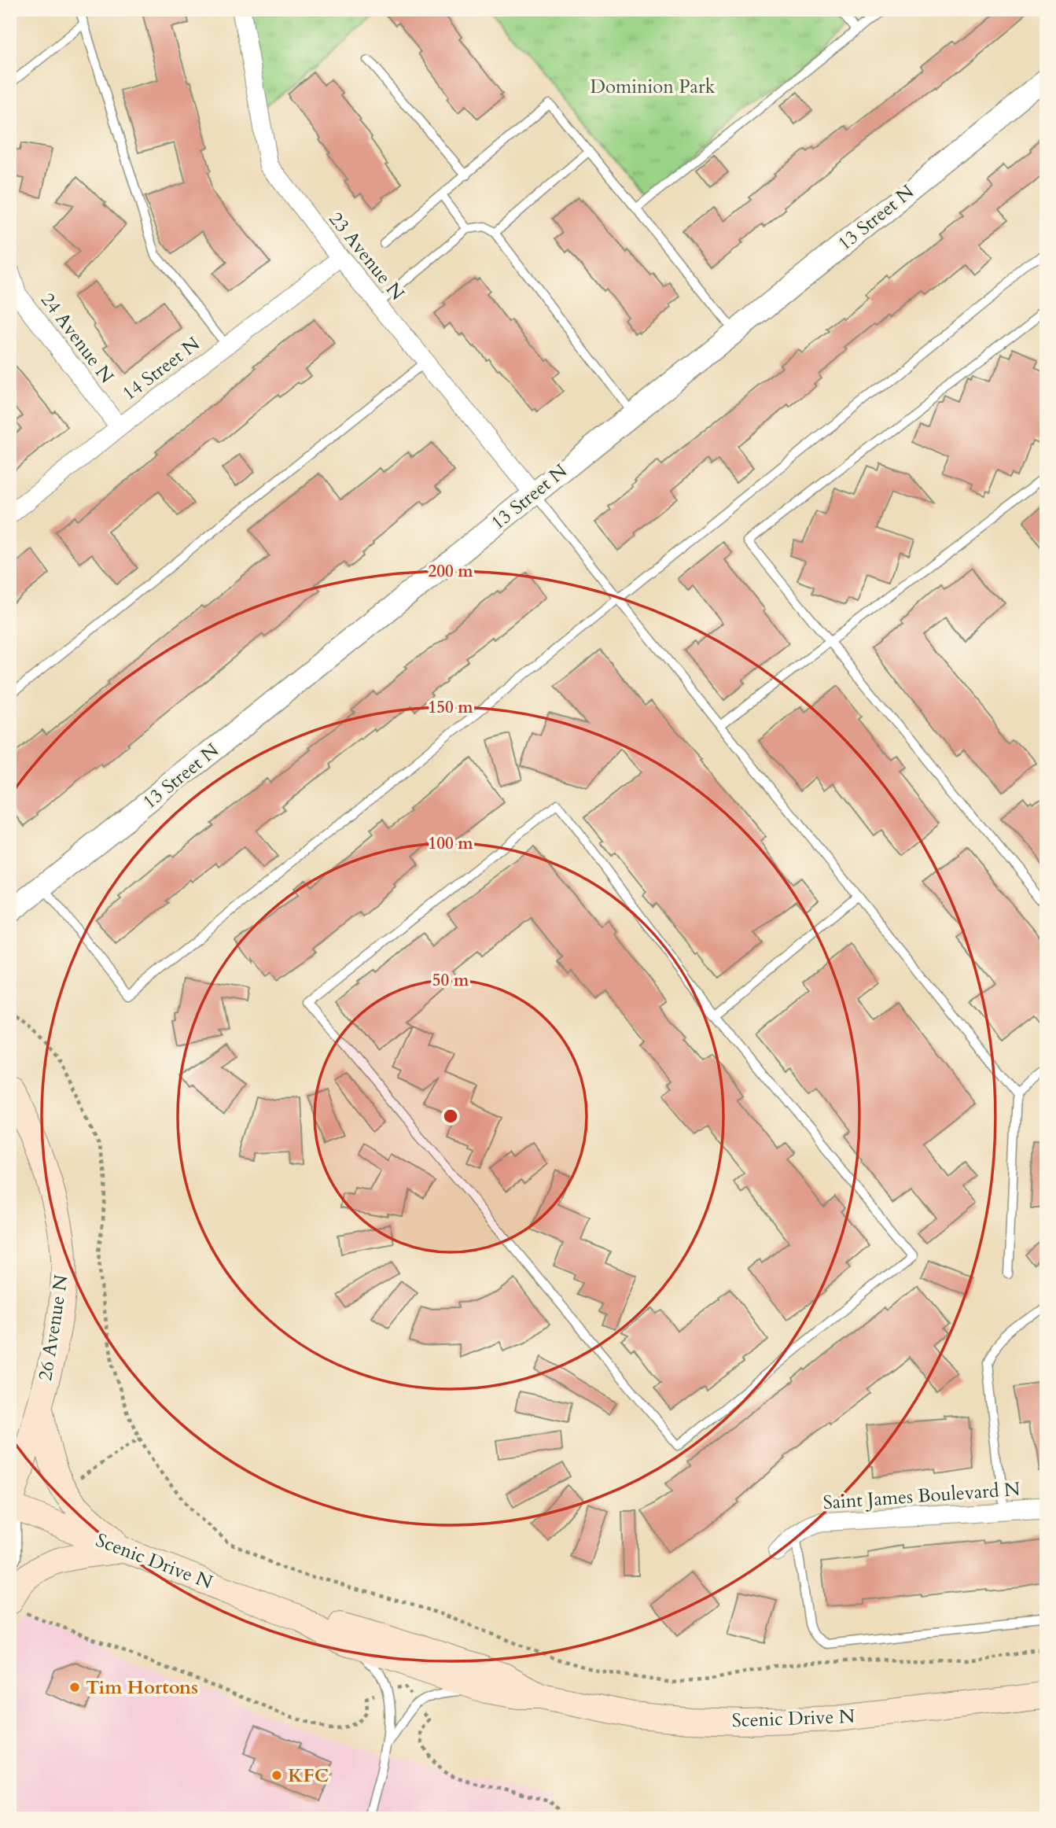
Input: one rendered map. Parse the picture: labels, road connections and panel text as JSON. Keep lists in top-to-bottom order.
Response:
{
  "streets": {
    "main road": ["26 Avenue N", "Scenic Drive N"],
    "street": [
      "13 Street N",
      "23 Avenue N",
      "24 Avenue N",
      "14 Street N",
      "Saint James Boulevard N"
    ]
  },
  "crossings": [
    ["13 Street N", "23 Avenue N"],
    ["23 Avenue N", "14 Street N"],
    ["24 Avenue N", "14 Street N"],
    ["26 Avenue N", "Scenic Drive N"]
  ],
  "parks": ["Dominion Park"],
  "places": ["Tim Hortons", "KFC"],
  "rings": [
    "200 m",
    "150 m",
    "100 m",
    "50 m"
  ]
}
